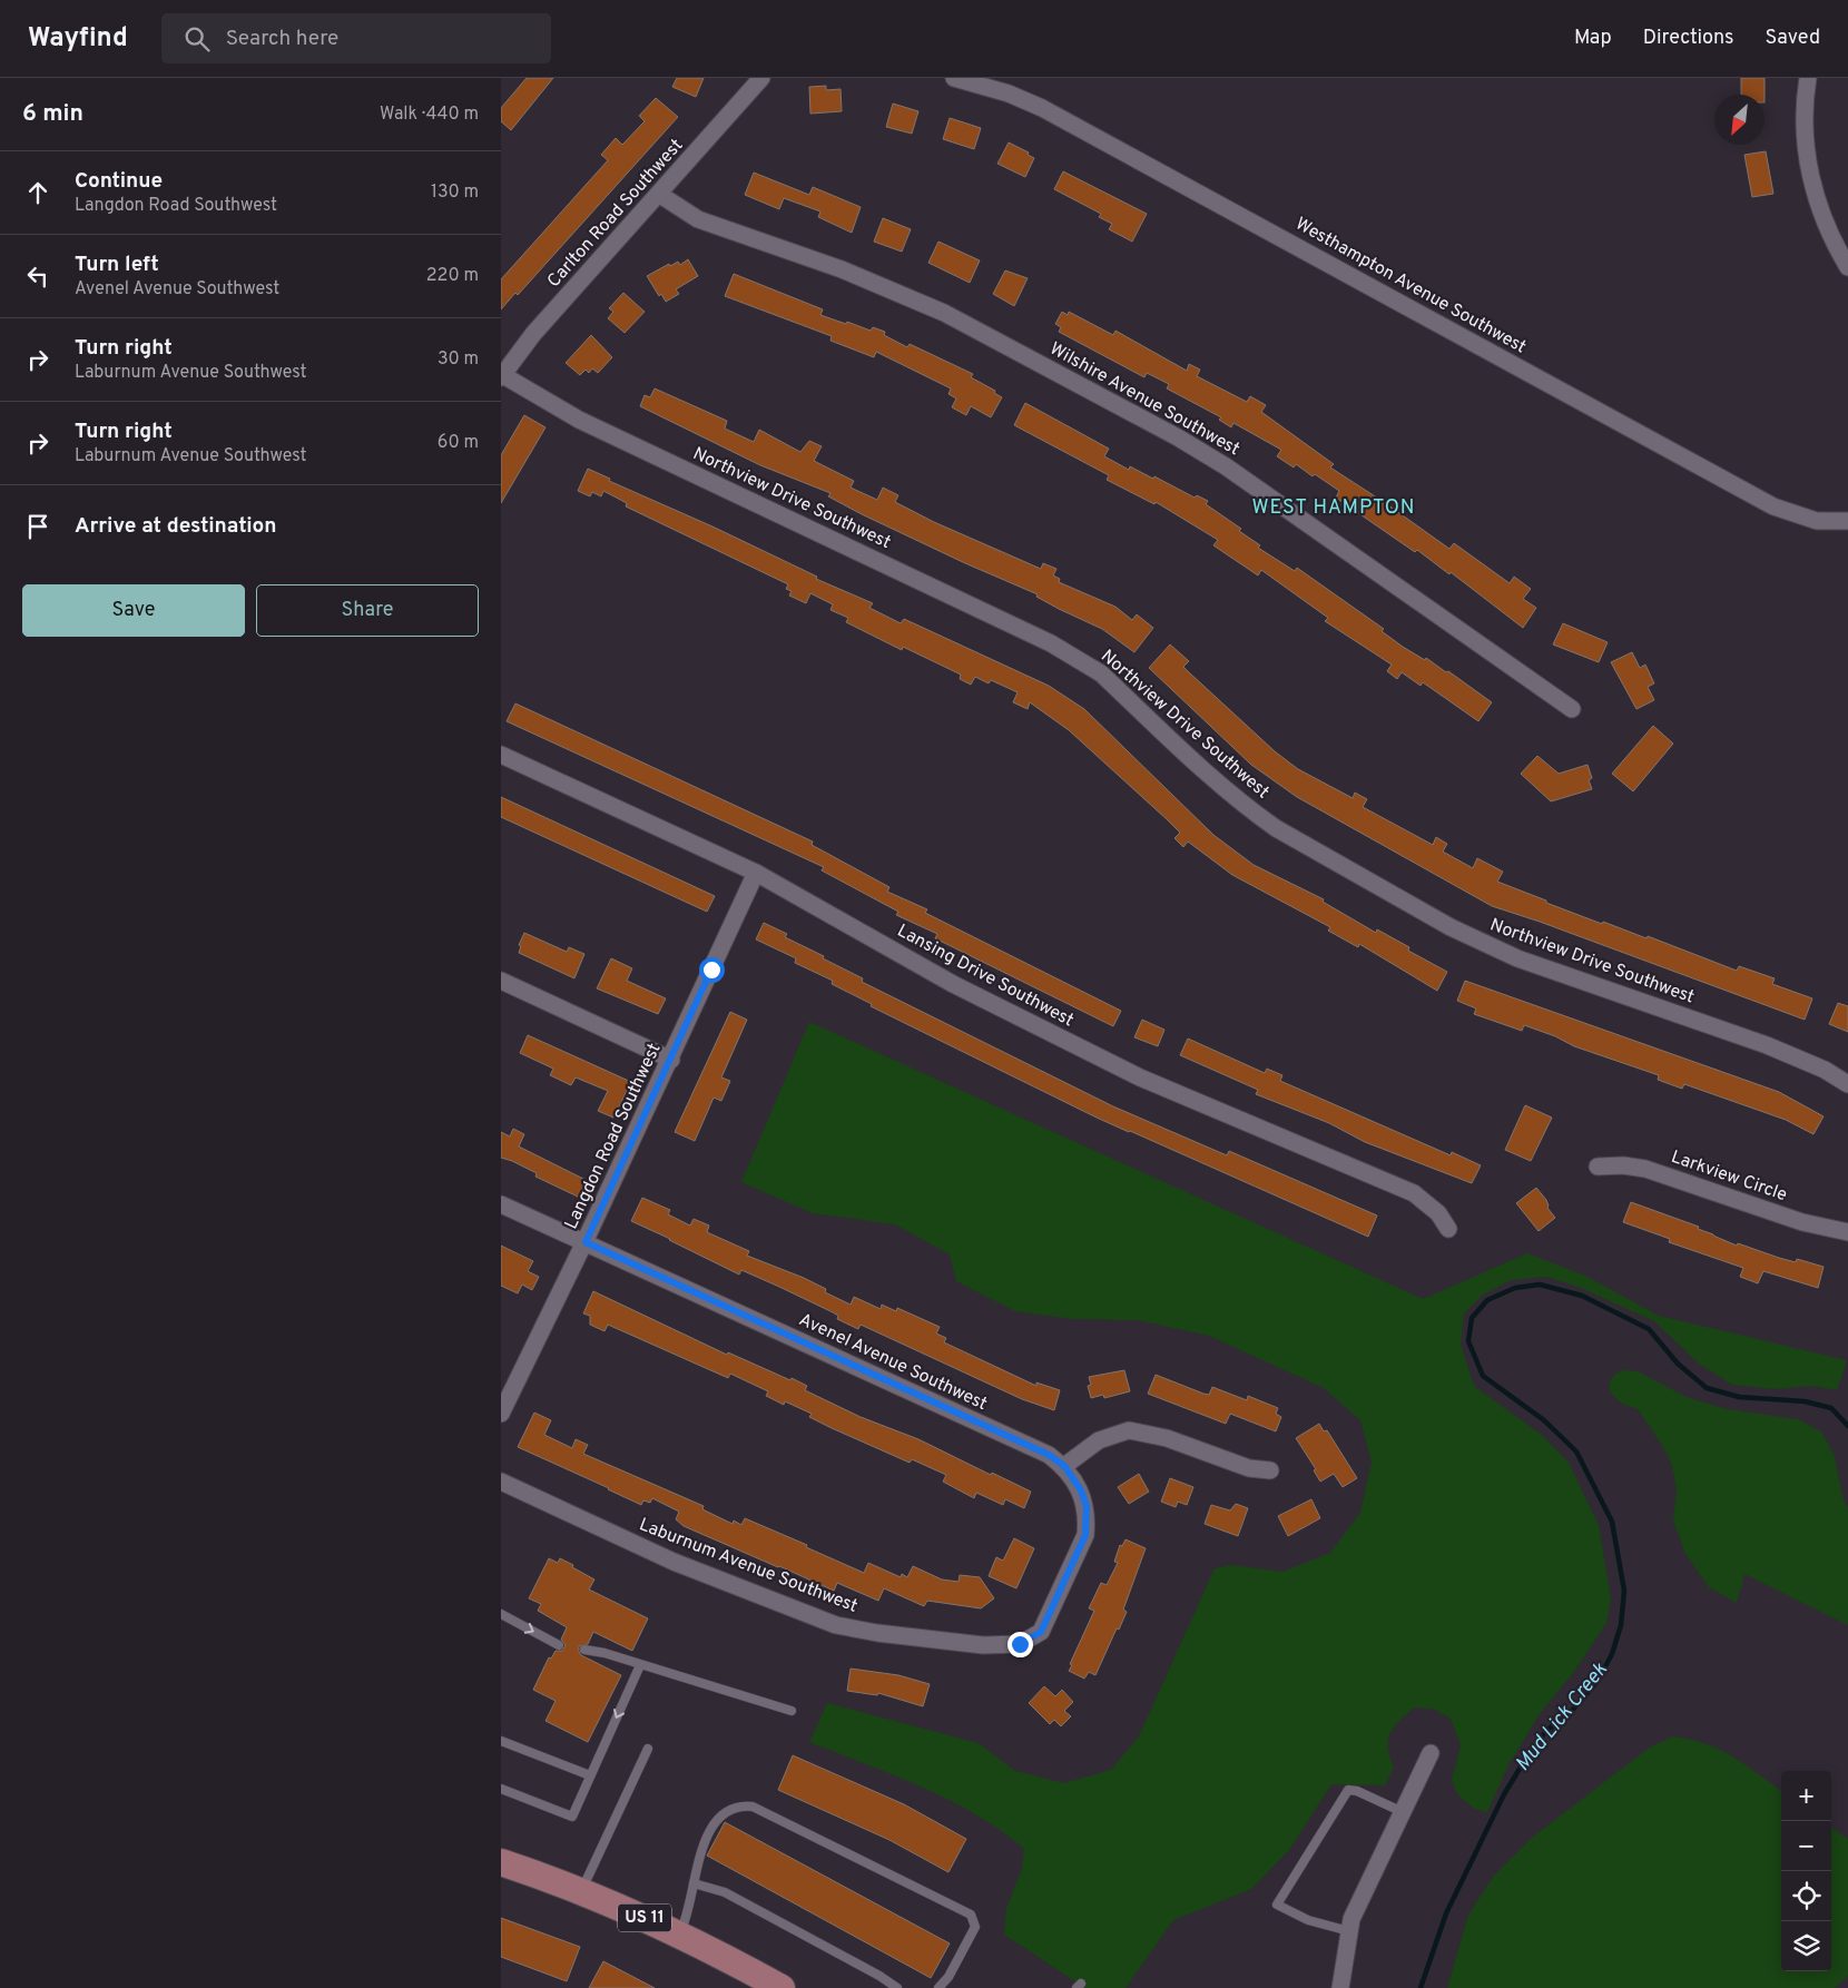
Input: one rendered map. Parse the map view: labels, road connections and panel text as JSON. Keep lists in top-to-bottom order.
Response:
{
  "streets": {
    "main road": ["US 11"],
    "street": [
      "Carlton Road Southwest",
      "Westhampton Avenue Southwest",
      "Wilshire Avenue Southwest",
      "Northview Drive Southwest",
      "Lansing Drive Southwest",
      "Langdon Road Southwest",
      "Larkview Circle",
      "Avenel Avenue Southwest",
      "Laburnum Avenue Southwest"
    ]
  },
  "crossings": [
    ["Carlton Road Southwest", "Wilshire Avenue Southwest"],
    ["Carlton Road Southwest", "Northview Drive Southwest"],
    ["Lansing Drive Southwest", "Langdon Road Southwest"],
    ["Langdon Road Southwest", "Avenel Avenue Southwest"],
    ["Avenel Avenue Southwest", "Laburnum Avenue Southwest"]
  ],
  "districts": ["WEST HAMPTON"],
  "water": ["Mud Lick Creek"],
  "north": "bottom left",
  "page": {
    "header": "Wayfind",
    "search": "Search here",
    "nav": ["Map", "Directions", "Saved"],
    "heading": ["6 min", "Walk · 440 m"],
    "list": [
      ["Continue", "Langdon Road Southwest", "130 m"],
      ["Turn left", "Avenel Avenue Southwest", "220 m"],
      ["Turn right", "Laburnum Avenue Southwest", "30 m"],
      ["Turn right", "Laburnum Avenue Southwest", "60 m"],
      "Arrive at destination"
    ],
    "buttons": ["Save", "Share"],
    "map_buttons": ["+", "−"]
  }
}
